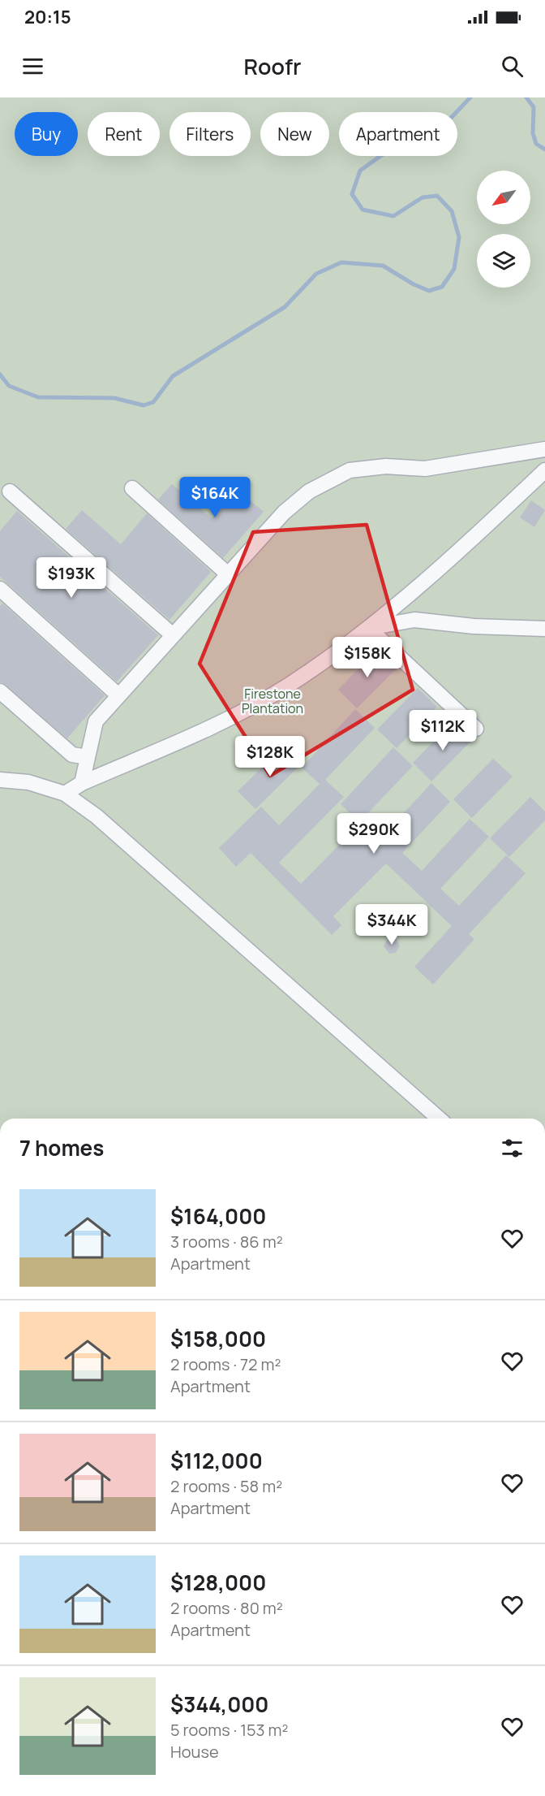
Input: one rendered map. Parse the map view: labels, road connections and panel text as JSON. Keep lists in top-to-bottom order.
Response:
{
  "parks": ["Firestone Plantation"],
  "north": "bottom left",
  "page": {
    "status": "20:15",
    "header": "Roofr",
    "chip": [
      "Buy",
      "Rent",
      "Filters",
      "New",
      "Apartment"
    ],
    "price": [
      "$164K",
      "$193K",
      "$158K",
      "$112K",
      "$128K",
      "$290K",
      "$344K"
    ],
    "heading": "7 homes",
    "list": [
      {
        "name": "$164,000",
        "note": "3 rooms · 86 m² · Apartment"
      },
      {
        "name": "$158,000",
        "note": "2 rooms · 72 m² · Apartment"
      },
      {
        "name": "$112,000",
        "note": "2 rooms · 58 m² · Apartment"
      },
      {
        "name": "$128,000",
        "note": "2 rooms · 80 m² · Apartment"
      },
      {
        "name": "$344,000",
        "note": "5 rooms · 153 m² · House"
      }
    ]
  }
}
